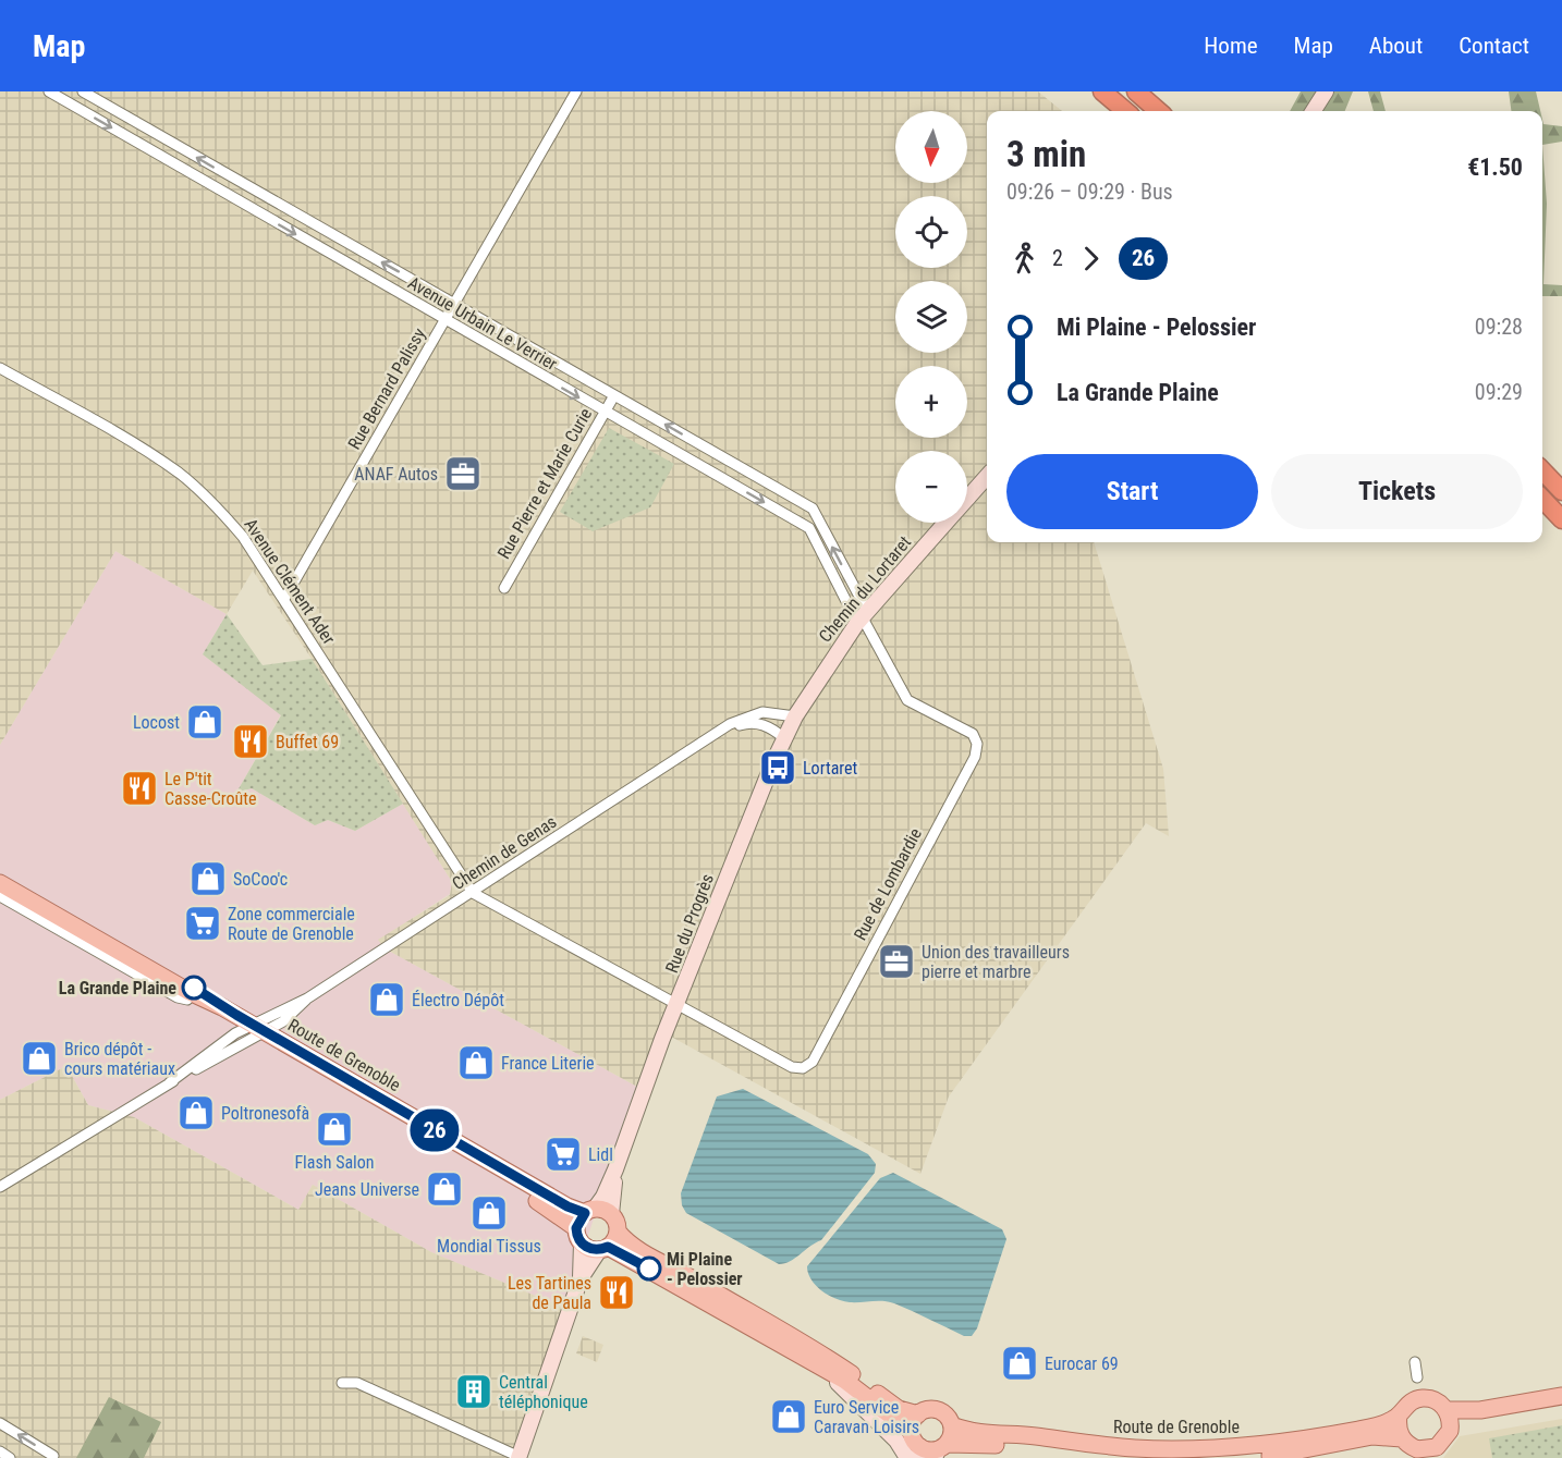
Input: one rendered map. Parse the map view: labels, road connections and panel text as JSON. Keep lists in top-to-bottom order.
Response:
{
  "streets": {
    "main road": ["Chemin du Lortaret", "Rue du Progrès", "Route de Grenoble"],
    "street": [
      "Avenue Urbain Le Verrier",
      "Rue Bernard Palissy",
      "Rue Pierre et Marie Curie",
      "Avenue Clément Ader",
      "Chemin de Genas",
      "Rue de Lombardie"
    ]
  },
  "crossings": [
    ["Avenue Urbain Le Verrier", "Rue Bernard Palissy"],
    ["Avenue Urbain Le Verrier", "Rue Pierre et Marie Curie"],
    ["Avenue Urbain Le Verrier", "Chemin du Lortaret"],
    ["Avenue Urbain Le Verrier", "Rue de Lombardie"],
    ["Rue Bernard Palissy", "Avenue Clément Ader"],
    ["Avenue Clément Ader", "Chemin de Genas"],
    ["Chemin du Lortaret", "Rue de Lombardie"],
    ["Chemin du Lortaret", "Rue du Progrès"],
    ["Chemin de Genas", "Rue du Progrès"],
    ["Chemin de Genas", "Route de Grenoble"],
    ["Rue de Lombardie", "Rue du Progrès"],
    ["Rue du Progrès", "Route de Grenoble"]
  ],
  "places": {
    "office": ["ANAF Autos", "Union des travailleurs pierre et marbre"],
    "shop": [
      "Locost",
      "SoCoo'c",
      "Électro Dépôt",
      "Brico dépôt - cours matériaux",
      "France Literie",
      "Poltronesofà",
      "Flash Salon",
      "Jeans Universe",
      "Mondial Tissus",
      "Eurocar 69",
      "Euro Service Caravan Loisirs"
    ],
    "restaurant": ["Buffet 69", "Le P'tit Casse-Croûte", "Les Tartines de Paula"],
    "bus stop": ["Lortaret"],
    "supermarket": ["Zone commerciale Route de Grenoble", "Lidl"],
    "other": ["La Grande Plaine", "Mi Plaine - Pelossier"],
    "building": ["Central téléphonique"]
  },
  "lines": ["bus line 26"],
  "north": "bottom",
  "page": {
    "header": "Map",
    "nav": [
      "Home",
      "Map",
      "About",
      "Contact"
    ],
    "on_map": "26",
    "map_buttons": ["+", "−"],
    "heading": ["3 min", "09:26 – 09:29 · Bus", "€1.50"],
    "legs": ["2", "26"],
    "list": [
      {
        "name": "Mi Plaine - Pelossier",
        "value": "09:28"
      },
      {
        "name": "La Grande Plaine",
        "value": "09:29"
      }
    ],
    "buttons": ["Start", "Tickets"]
  }
}
